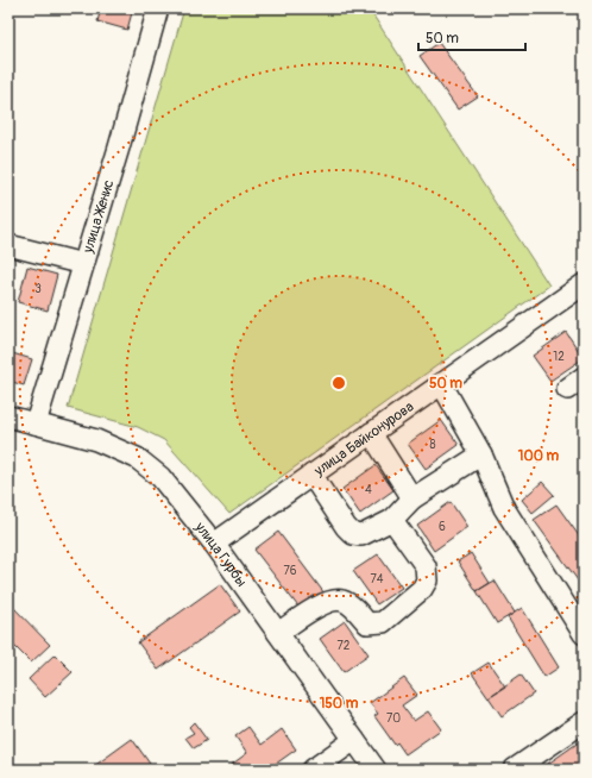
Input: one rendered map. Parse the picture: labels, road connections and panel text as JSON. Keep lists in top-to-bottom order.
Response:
{
  "streets": {
    "street": ["улица Женис", "улица Байконурова", "улица Гурбы"]
  },
  "crossings": [
    ["улица Женис", "улица Гурбы"],
    ["улица Байконурова", "улица Гурбы"]
  ],
  "house_numbers": [
    "3",
    "12",
    "8",
    "4",
    "6",
    "76",
    "74",
    "72",
    "70"
  ],
  "scale_bar": "50 m",
  "rings": ["50 m", "100 m", "150 m"]
}
